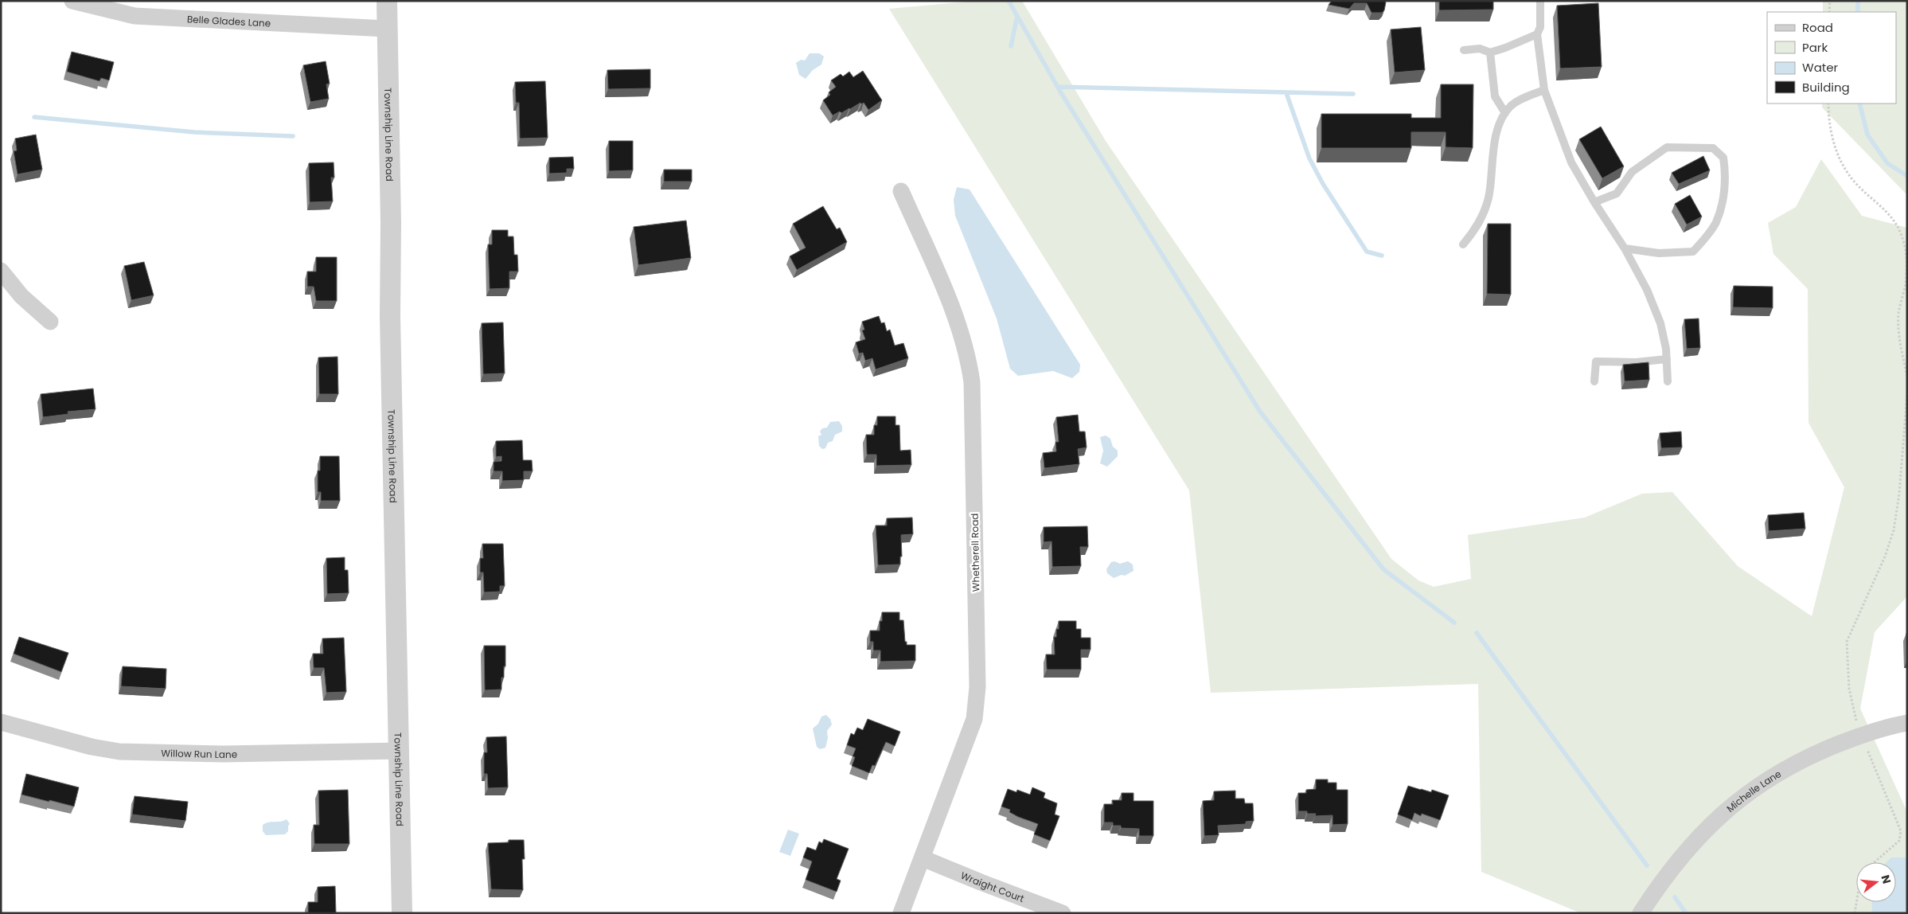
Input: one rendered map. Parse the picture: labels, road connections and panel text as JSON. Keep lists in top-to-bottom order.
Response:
{
  "streets": {
    "street": [
      "Belle Glades Lane",
      "Township Line Road",
      "Whetherell Road",
      "Willow Run Lane",
      "Michelle Lane",
      "Wraight Court"
    ]
  },
  "crossings": [
    ["Belle Glades Lane", "Township Line Road"],
    ["Township Line Road", "Willow Run Lane"],
    ["Whetherell Road", "Wraight Court"]
  ],
  "legend": [
    "Road",
    "Park",
    "Water",
    "Building"
  ],
  "north": "right"
}
